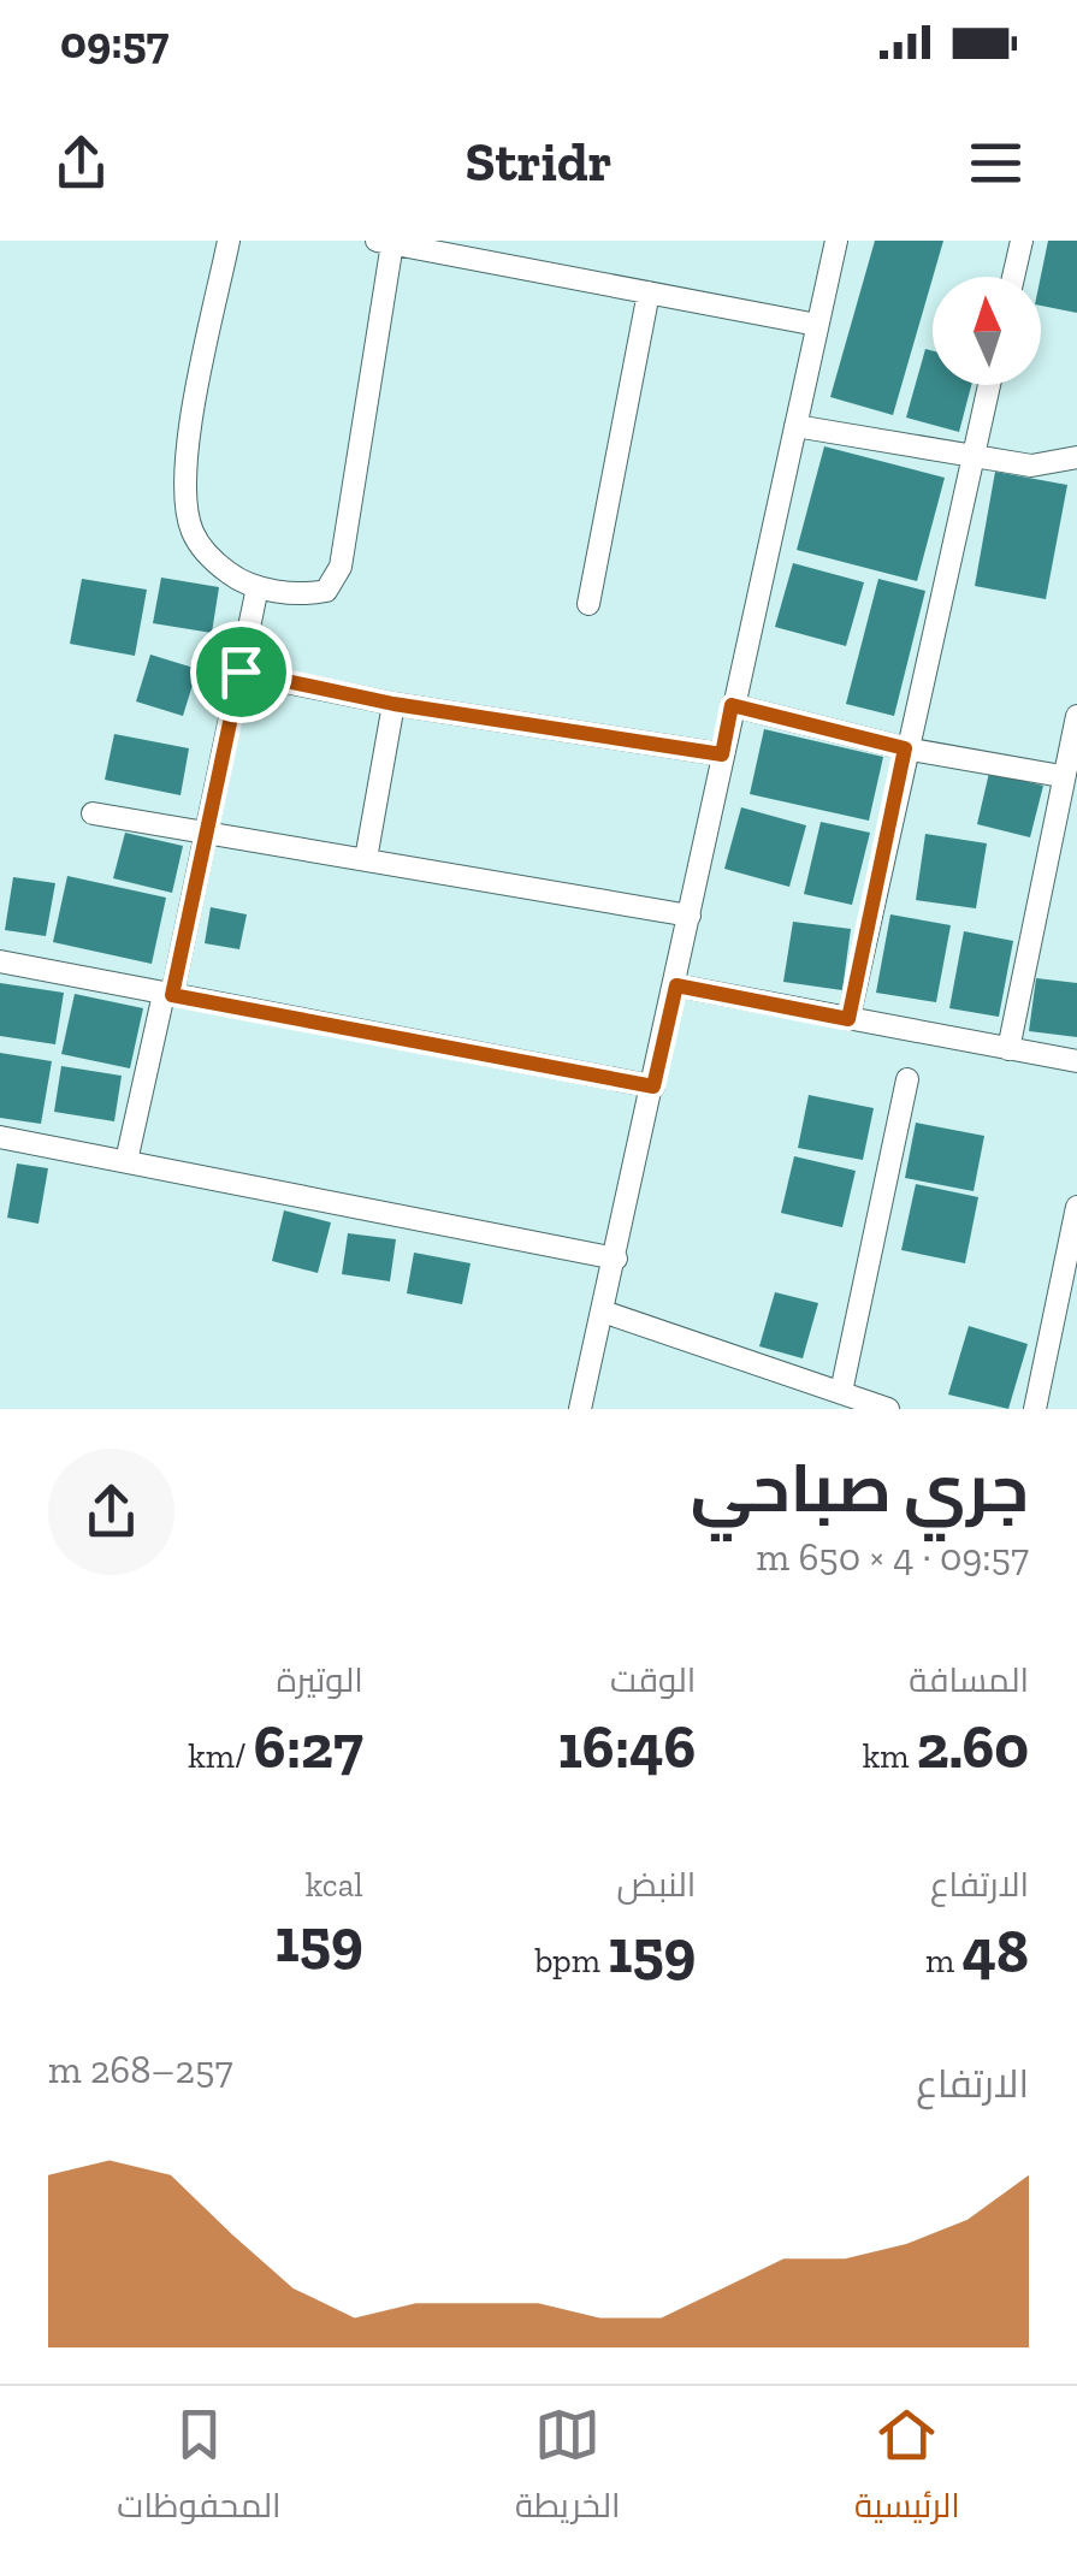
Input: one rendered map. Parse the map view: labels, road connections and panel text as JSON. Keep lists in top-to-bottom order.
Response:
{
  "north": "top",
  "page": {
    "status": "09:57",
    "header": "Stridr",
    "heading": ["جري صباحي", "09:57 · 4 × 650 m"],
    "stats": [
      ["المسافة", "2.60 km"],
      ["الوقت", "16:46"],
      ["الوتيرة", "6:27 /km"],
      ["الارتفاع", "48 m"],
      ["النبض", "159 bpm"],
      ["kcal", "159"]
    ],
    "chart": ["الارتفاع", "257–268 m"],
    "tabs": ["الرئيسية", "الخريطة", "المحفوظات"]
  }
}
